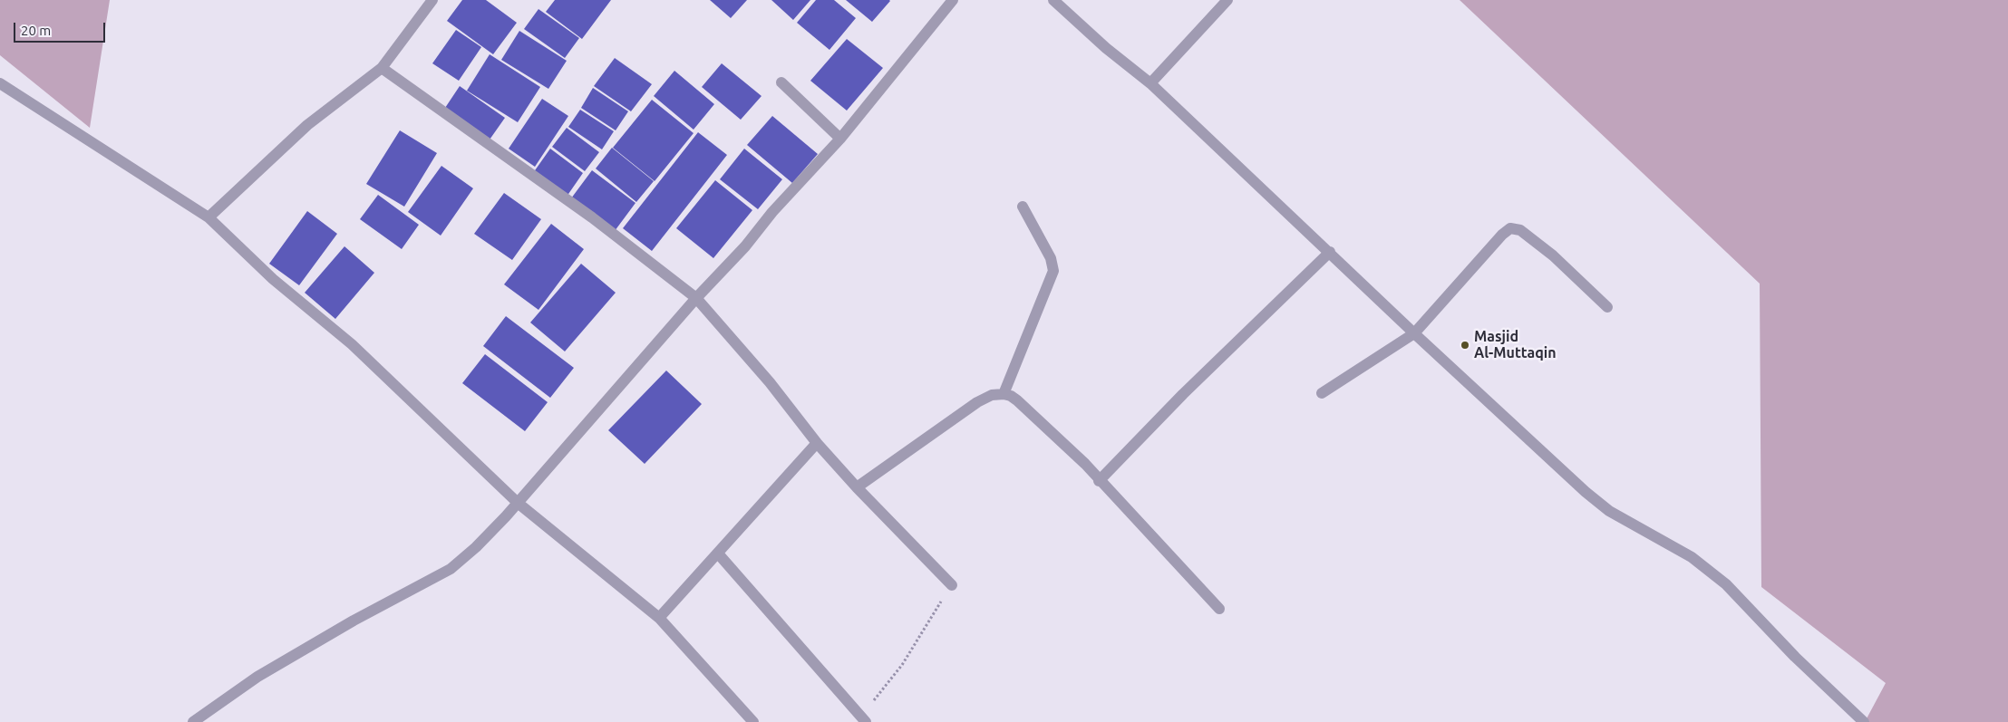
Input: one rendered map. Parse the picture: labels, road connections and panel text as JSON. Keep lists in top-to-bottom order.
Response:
{
  "places": ["Masjid Al-Muttaqin"],
  "scale_bar": "20 m"
}
